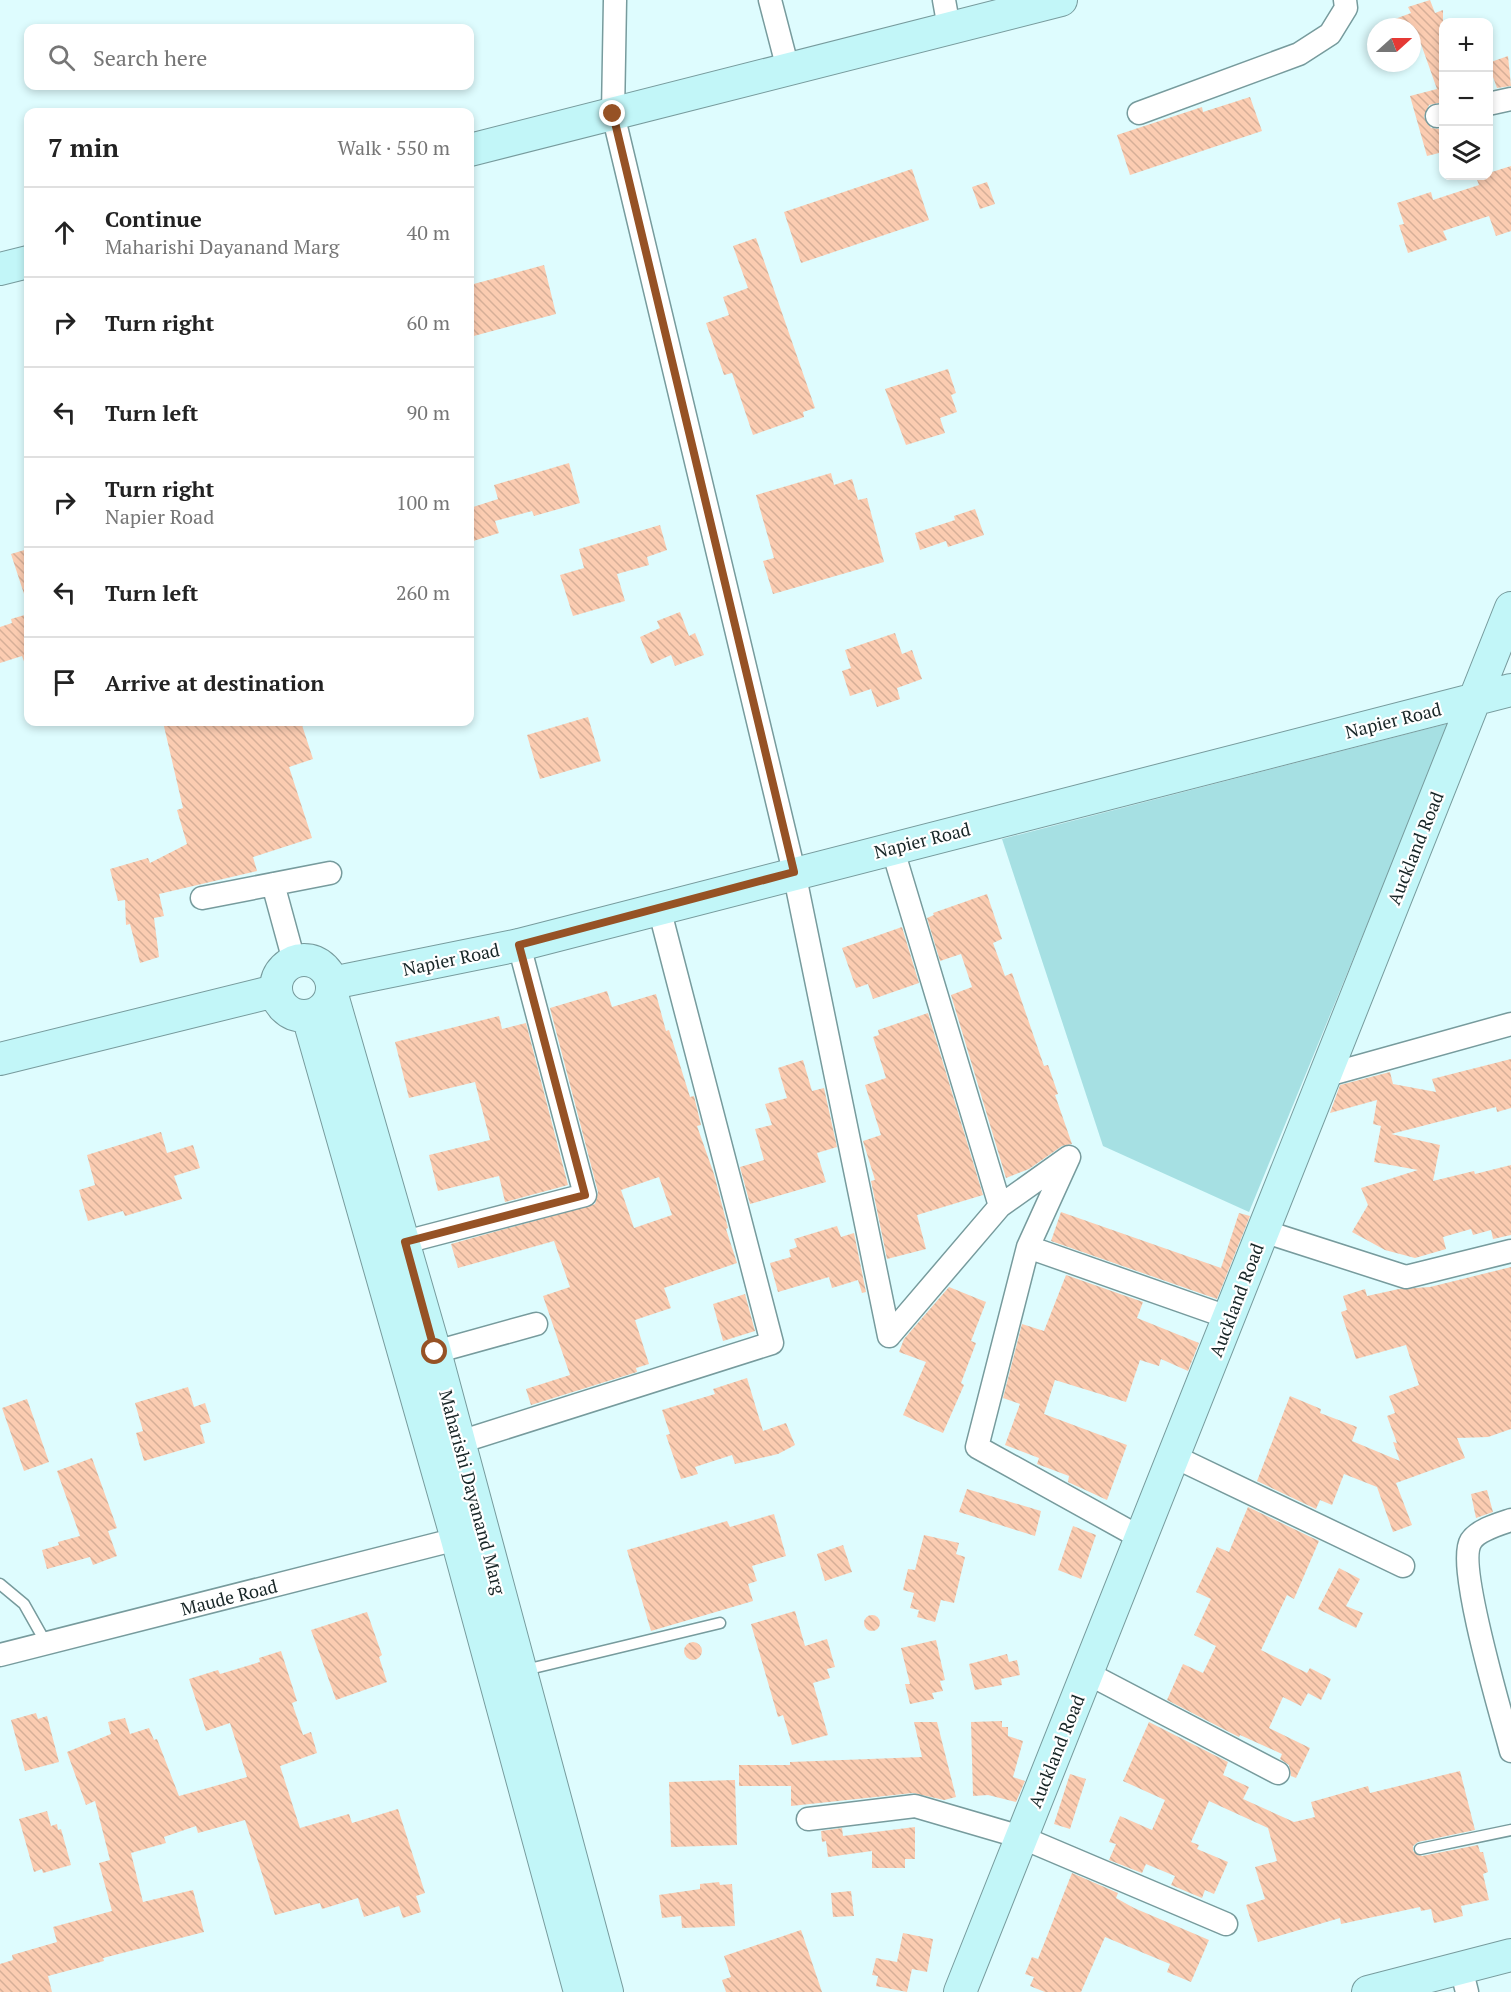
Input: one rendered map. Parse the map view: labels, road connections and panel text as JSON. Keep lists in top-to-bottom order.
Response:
{
  "streets": {
    "street": [
      "Napier Road",
      "Auckland Road",
      "Maharishi Dayanand Marg",
      "Maude Road"
    ]
  },
  "crossings": [
    ["Napier Road", "Auckland Road"],
    ["Napier Road", "Maharishi Dayanand Marg"],
    ["Maharishi Dayanand Marg", "Maude Road"]
  ],
  "north": "right",
  "page": {
    "map_buttons": ["+", "−"],
    "search": "Search here",
    "heading": ["7 min", "Walk · 550 m"],
    "list": [
      ["Continue", "Maharishi Dayanand Marg", "40 m"],
      ["Turn right", "60 m"],
      ["Turn left", "90 m"],
      ["Turn right", "Napier Road", "100 m"],
      ["Turn left", "260 m"],
      "Arrive at destination"
    ]
  }
}
